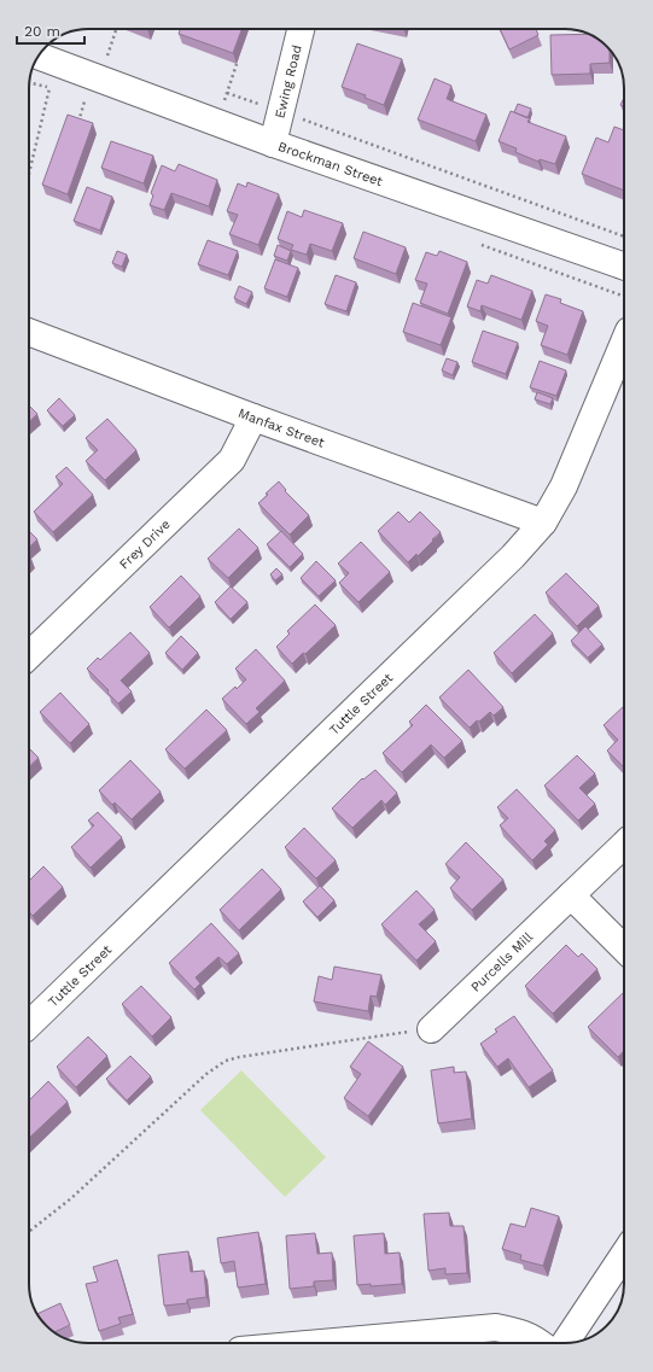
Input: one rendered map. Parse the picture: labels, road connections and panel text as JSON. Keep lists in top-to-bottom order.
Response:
{
  "streets": {
    "street": [
      "Ewing Road",
      "Brockman Street",
      "Manfax Street",
      "Frey Drive",
      "Tuttle Street",
      "Purcells Mill"
    ]
  },
  "crossings": [
    ["Ewing Road", "Brockman Street"],
    ["Manfax Street", "Frey Drive"],
    ["Manfax Street", "Tuttle Street"]
  ],
  "scale_bar": "20 m"
}
